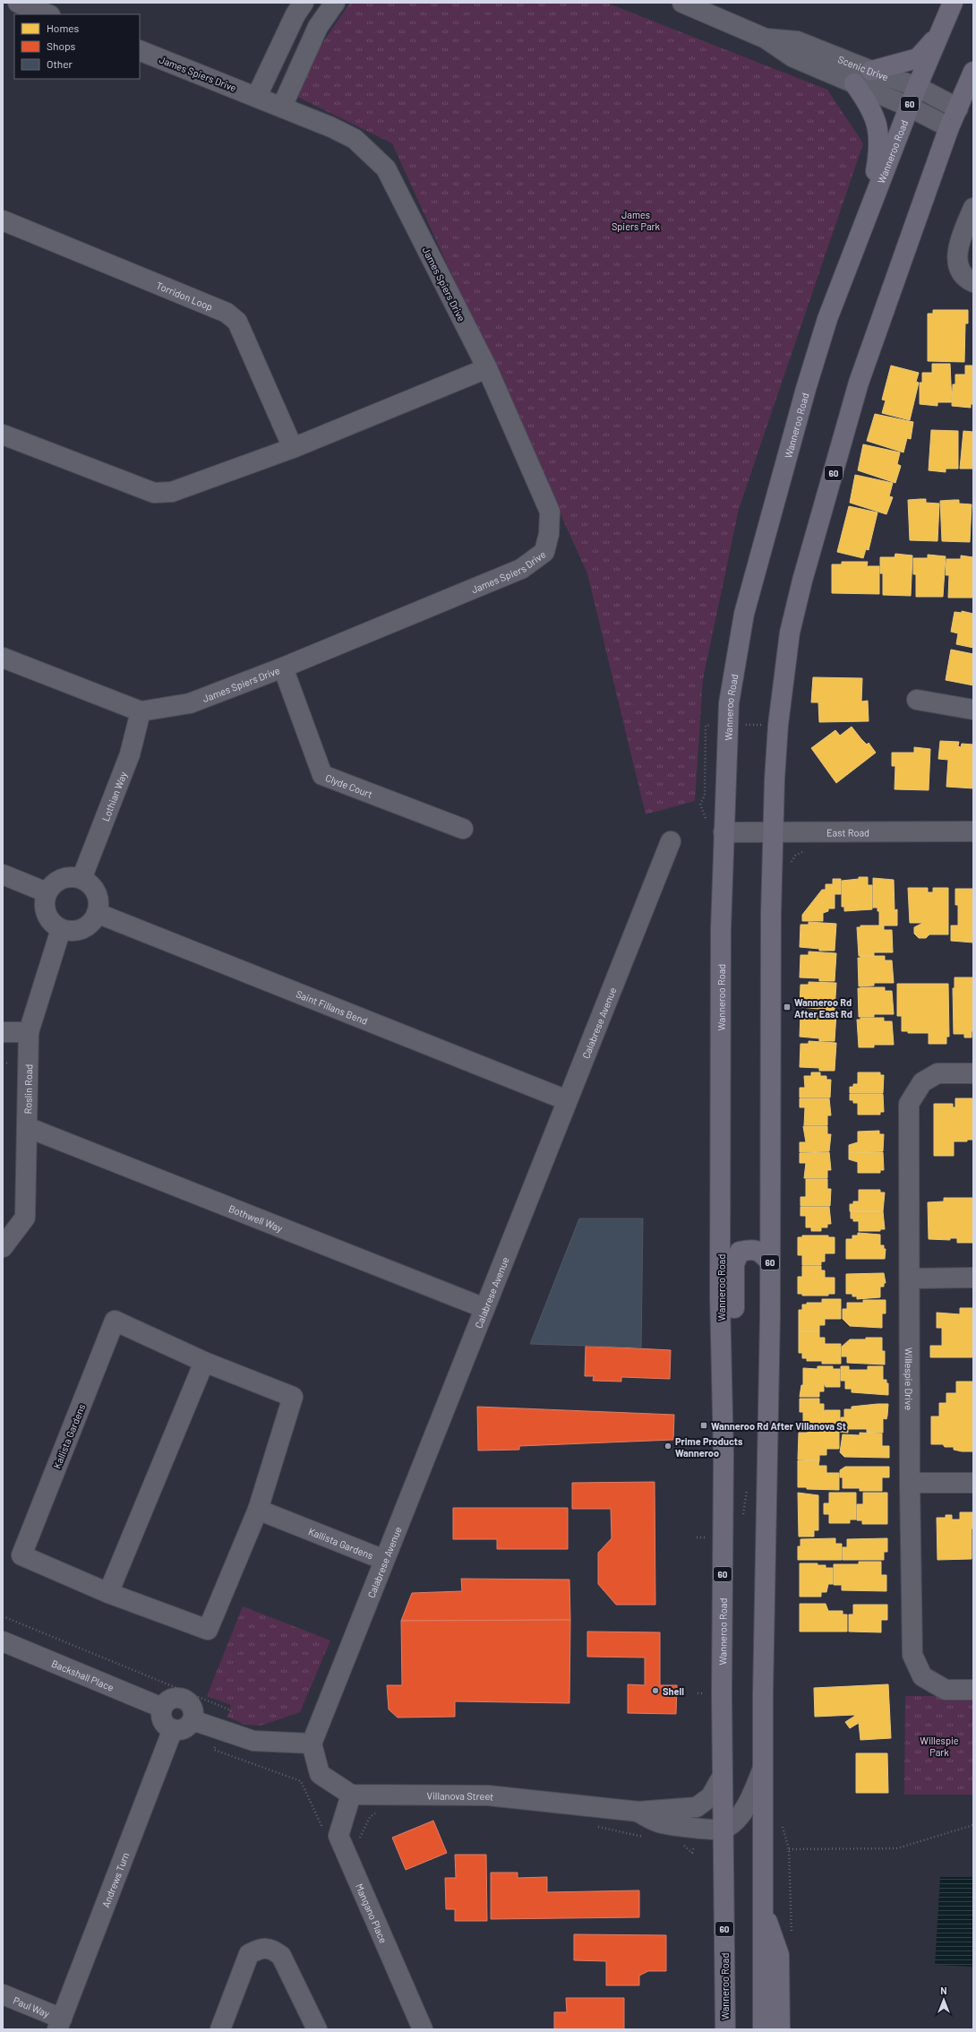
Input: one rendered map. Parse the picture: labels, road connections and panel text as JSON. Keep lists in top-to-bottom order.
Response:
{
  "streets": {
    "highway": ["60", "Wanneroo Road"],
    "street": [
      "Scenic Drive",
      "James Spiers Drive",
      "Torridon Loop",
      "Clyde Court",
      "Lothian Way",
      "East Road",
      "Saint Fillans Bend",
      "Calabrese Avenue",
      "Roslin Road",
      "Bothwell Way",
      "Willespie Drive",
      "Kallista Gardens",
      "Backshall Place",
      "Villanova Street",
      "Andrews Turn",
      "Mangano Place",
      "Paul Way"
    ]
  },
  "crossings": [
    ["Scenic Drive", "60"],
    ["Scenic Drive", "Wanneroo Road"],
    ["James Spiers Drive", "Clyde Court"],
    ["James Spiers Drive", "Lothian Way"],
    ["60", "Wanneroo Road"],
    ["60", "East Road"],
    ["Wanneroo Road", "East Road"],
    ["Wanneroo Road", "Villanova Street"],
    ["Lothian Way", "Saint Fillans Bend"],
    ["Lothian Way", "Roslin Road"],
    ["Saint Fillans Bend", "Calabrese Avenue"],
    ["Saint Fillans Bend", "Roslin Road"],
    ["Calabrese Avenue", "Bothwell Way"],
    ["Calabrese Avenue", "Kallista Gardens"],
    ["Roslin Road", "Bothwell Way"],
    ["Backshall Place", "Andrews Turn"],
    ["Villanova Street", "Mangano Place"],
    ["Andrews Turn", "Paul Way"]
  ],
  "parks": ["James Spiers Park", "Willespie Park"],
  "places": {
    "transit": ["Wanneroo Rd After East Rd", "Wanneroo Rd After Villanova St"],
    "other": ["Prime Products Wanneroo", "Shell"]
  },
  "legend": ["Homes", "Shops", "Other"],
  "north": "top"
}
